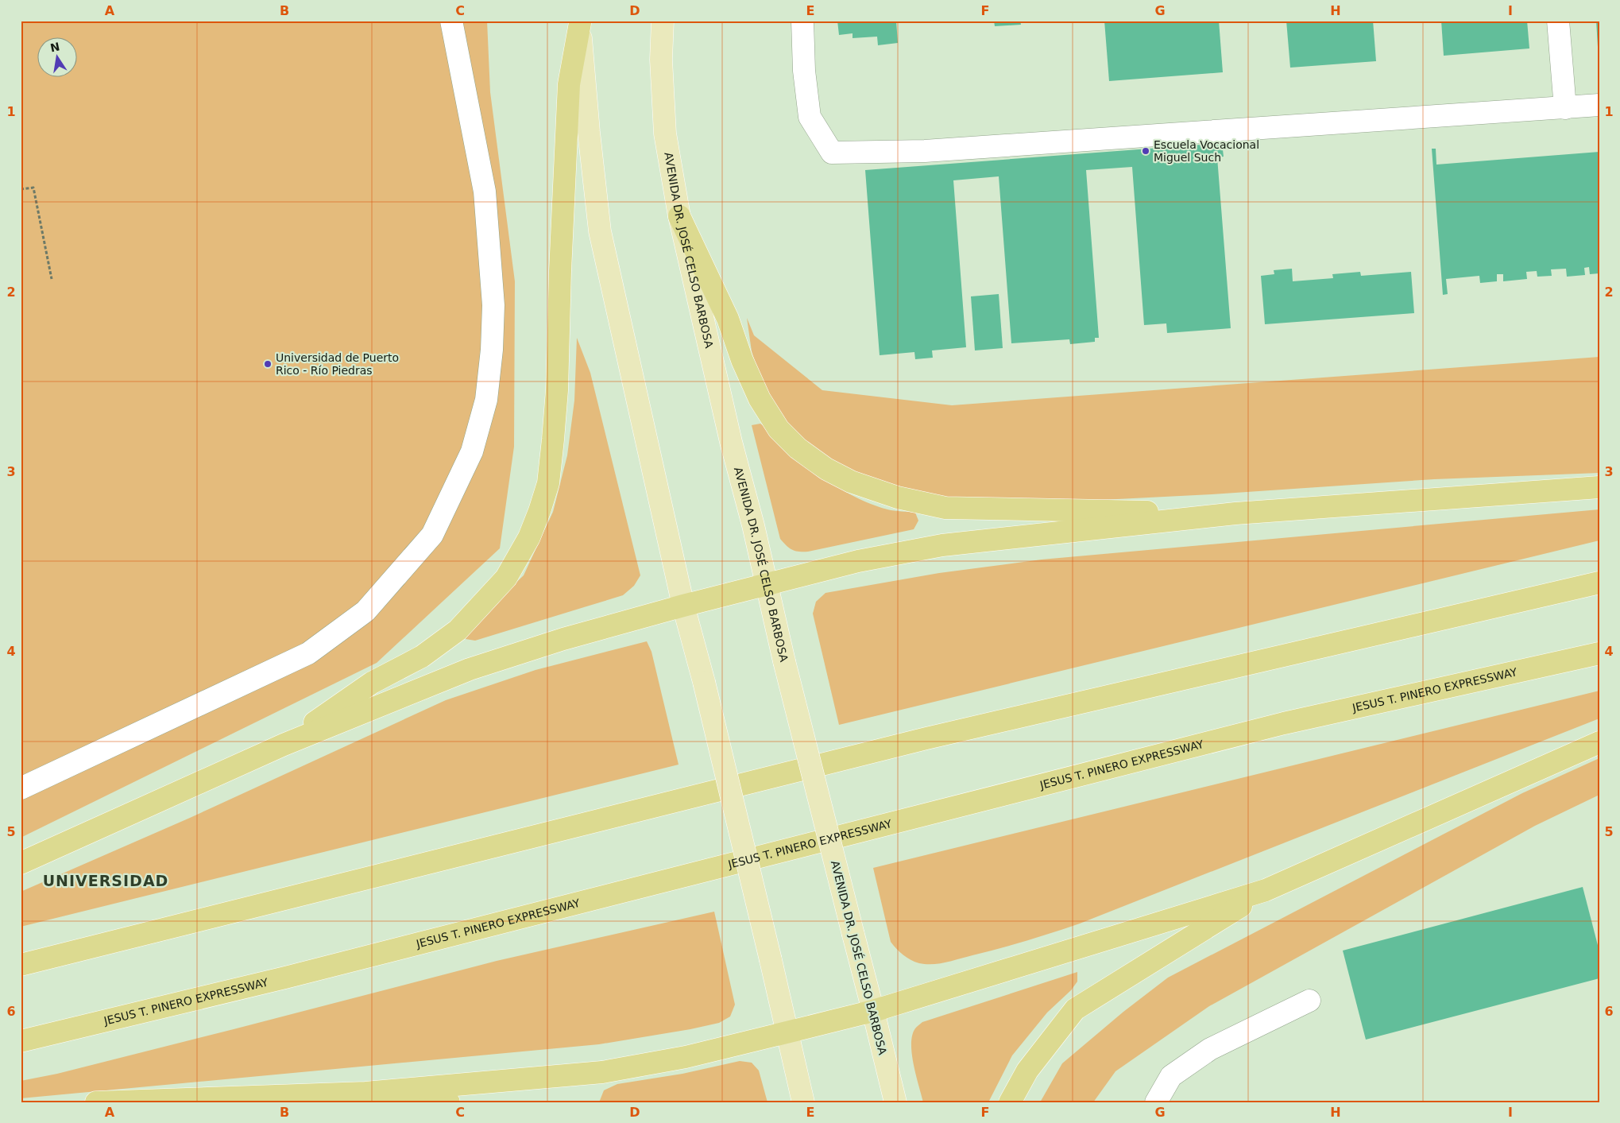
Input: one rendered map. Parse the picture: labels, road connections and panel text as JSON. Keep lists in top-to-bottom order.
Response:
{
  "streets": {
    "highway": ["JESUS T. PINERO EXPRESSWAY"],
    "main road": ["AVENIDA DR. JOSÉ CELSO BARBOSA"]
  },
  "districts": ["UNIVERSIDAD"],
  "places": ["Escuela Vocacional Miguel Such", "Universidad de Puerto Rico - Río Piedras"],
  "north": "top",
  "grid": {
    "columns": [
      "A",
      "B",
      "C",
      "D",
      "E",
      "F",
      "G",
      "H",
      "I"
    ],
    "rows": [
      "1",
      "2",
      "3",
      "4",
      "5",
      "6"
    ]
  }
}
